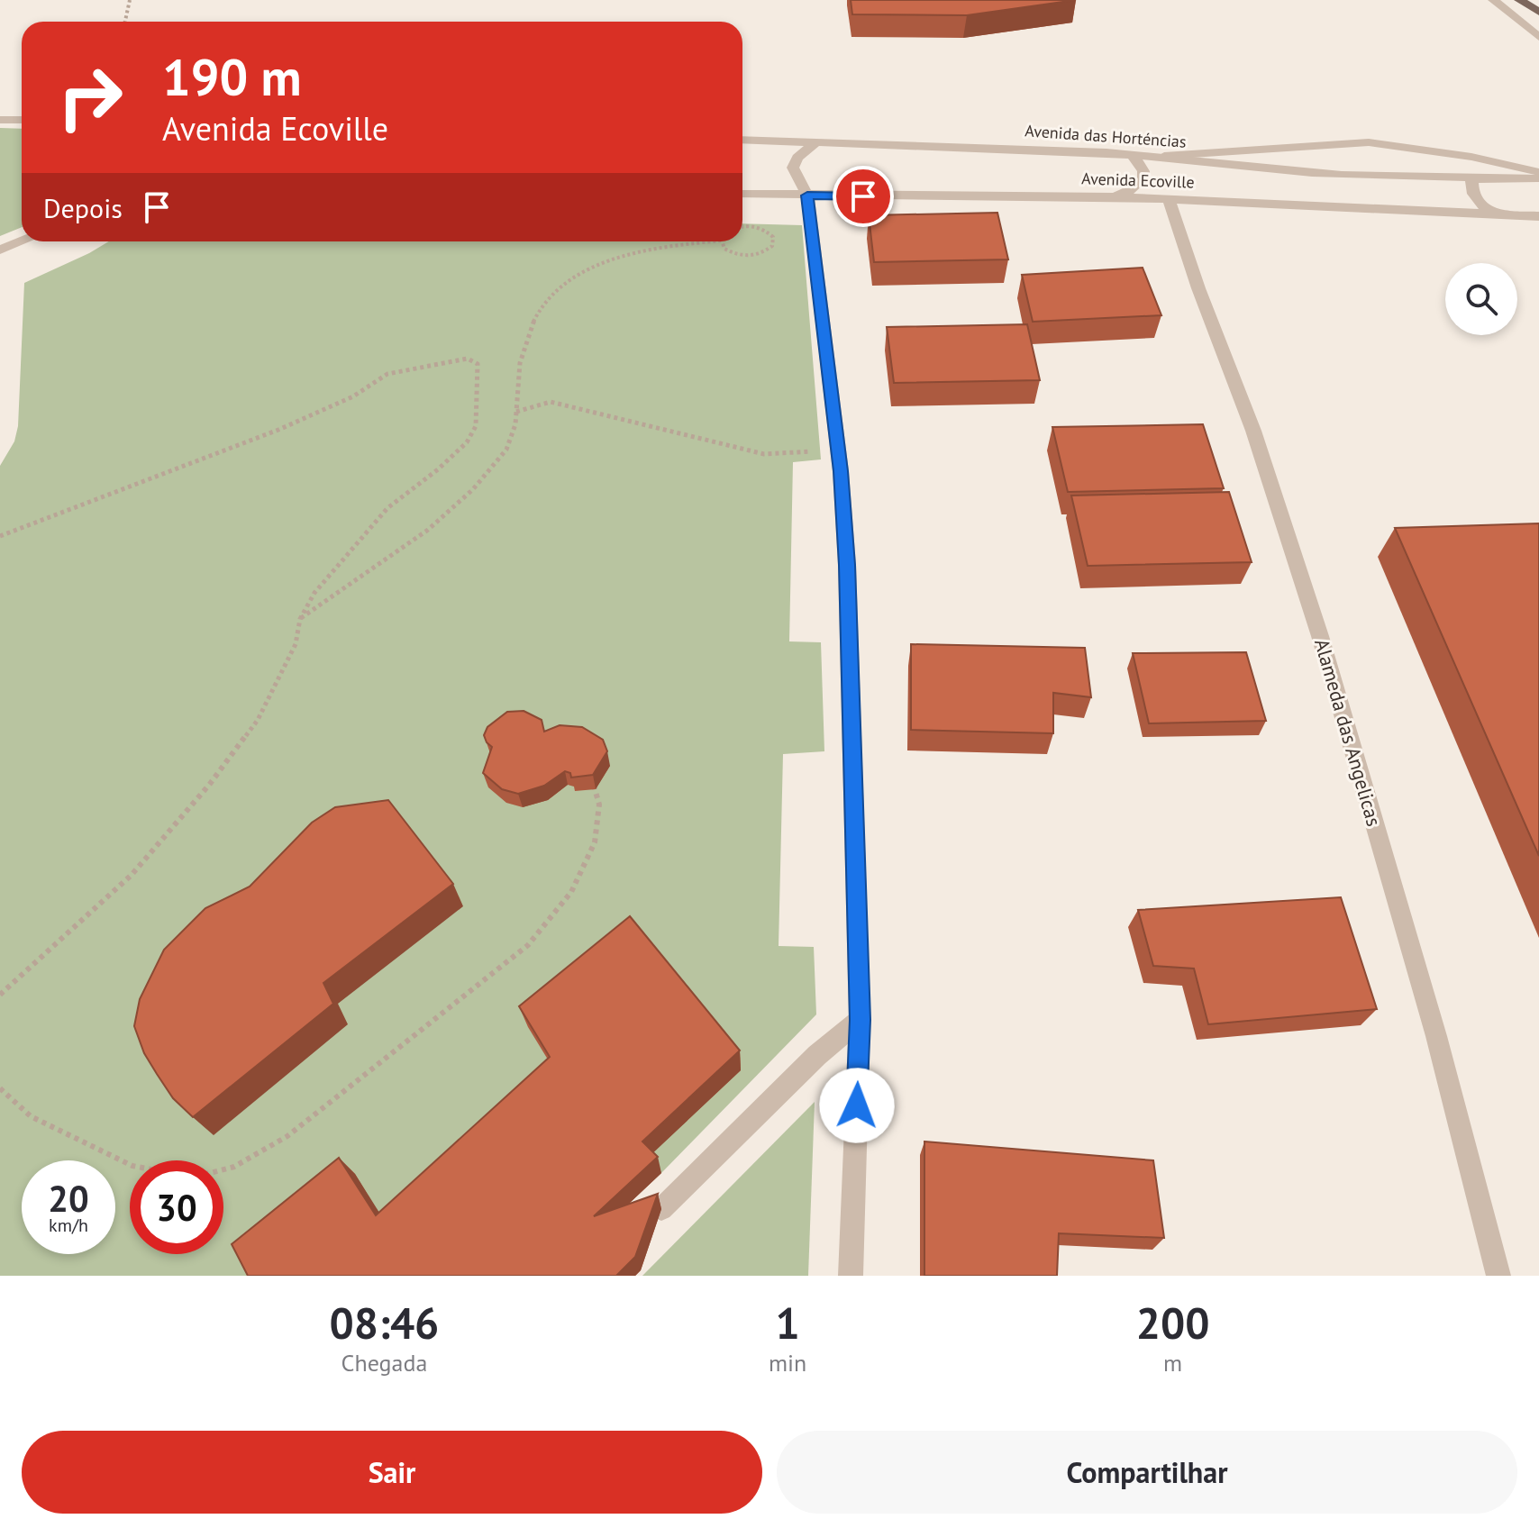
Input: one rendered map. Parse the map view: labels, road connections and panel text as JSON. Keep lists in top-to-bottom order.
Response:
{
  "streets": {
    "street": ["Avenida das Horténcias", "Avenida Ecoville", "Alameda das Angelicas"]
  },
  "crossings": [
    ["Avenida Ecoville", "Alameda das Angelicas"]
  ],
  "page": {
    "turn": ["190 m", "Avenida Ecoville"],
    "then": "Depois",
    "speed": "20 km/h",
    "limit": "30",
    "eta": [
      "08:46",
      "Chegada",
      "1",
      "min",
      "200",
      "m"
    ],
    "buttons": ["Sair", "Compartilhar"]
  }
}
